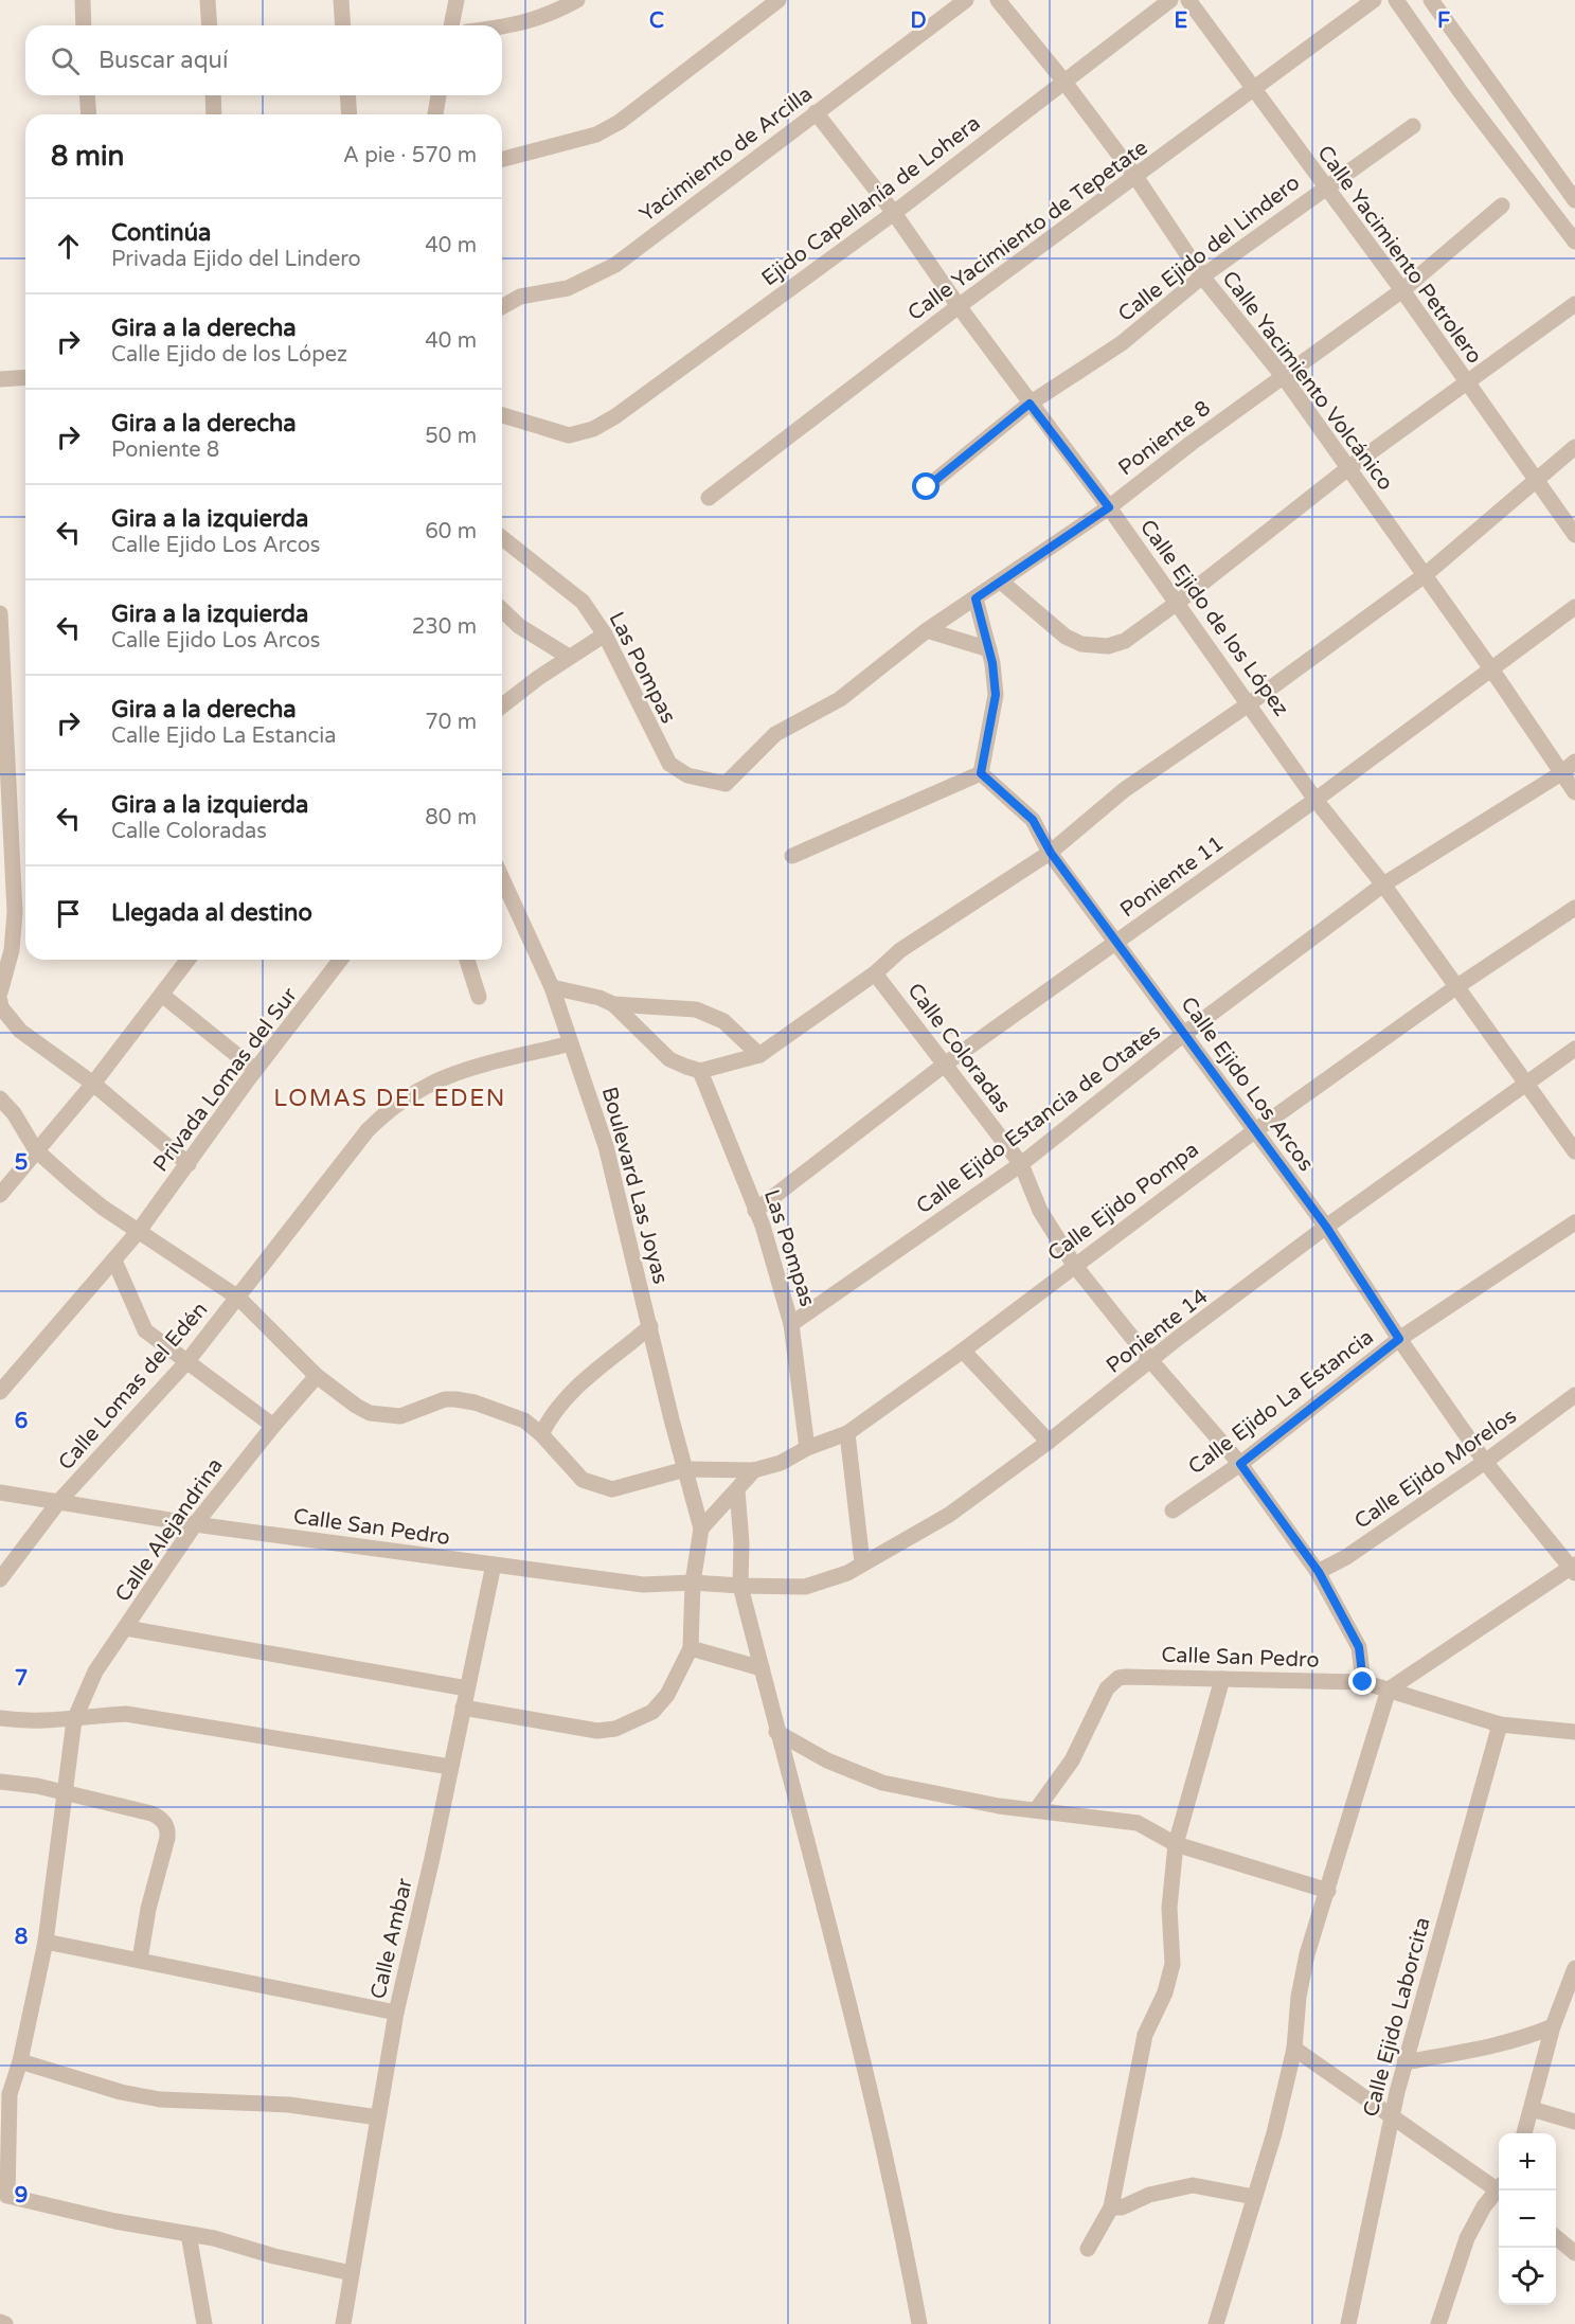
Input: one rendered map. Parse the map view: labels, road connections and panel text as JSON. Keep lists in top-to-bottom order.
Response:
{
  "streets": {
    "street": [
      "Yacimiento de Arcilla",
      "Ejido Capellanía de Lohera",
      "Calle Yacimiento de Tepetate",
      "Calle Ejido del Lindero",
      "Calle Yacimiento Petrolero",
      "Calle Yacimiento Volcánico",
      "Poniente 8",
      "Calle Ejido de los López",
      "Las Pompas",
      "Poniente 11",
      "Calle Coloradas",
      "Privada Lomas del Sur",
      "Calle Ejido Los Arcos",
      "Calle Ejido Estancia de Otates",
      "Boulevard Las Joyas",
      "Calle Ejido Pompa",
      "Poniente 14",
      "Calle Lomas del Edén",
      "Calle Ejido La Estancia",
      "Calle Ejido Morelos",
      "Calle San Pedro",
      "Calle Alejandrina",
      "Calle Ambar",
      "Calle Ejido Laborcita"
    ]
  },
  "crossings": [
    ["Yacimiento de Arcilla", "Calle Ejido de los López"],
    ["Ejido Capellanía de Lohera", "Calle Yacimiento Volcánico"],
    ["Ejido Capellanía de Lohera", "Calle Ejido de los López"],
    ["Calle Yacimiento de Tepetate", "Calle Yacimiento Petrolero"],
    ["Calle Yacimiento de Tepetate", "Calle Yacimiento Volcánico"],
    ["Calle Yacimiento de Tepetate", "Calle Ejido de los López"],
    ["Calle Ejido del Lindero", "Calle Yacimiento Petrolero"],
    ["Calle Ejido del Lindero", "Calle Yacimiento Volcánico"],
    ["Calle Ejido del Lindero", "Calle Ejido de los López"],
    ["Calle Yacimiento Petrolero", "Poniente 8"],
    ["Calle Yacimiento Volcánico", "Poniente 8"],
    ["Calle Yacimiento Volcánico", "Poniente 11"],
    ["Calle Yacimiento Volcánico", "Calle Ejido Estancia de Otates"],
    ["Poniente 8", "Calle Ejido de los López"],
    ["Poniente 8", "Las Pompas"],
    ["Calle Ejido de los López", "Poniente 11"],
    ["Calle Ejido de los López", "Calle Ejido Estancia de Otates"],
    ["Calle Ejido de los López", "Calle Ejido Pompa"],
    ["Calle Ejido de los López", "Poniente 14"],
    ["Las Pompas", "Poniente 11"],
    ["Las Pompas", "Calle Ejido Estancia de Otates"],
    ["Las Pompas", "Calle Ejido Pompa"],
    ["Poniente 11", "Calle Coloradas"],
    ["Poniente 11", "Calle Ejido Los Arcos"],
    ["Calle Coloradas", "Calle Ejido Estancia de Otates"],
    ["Calle Coloradas", "Calle Ejido Pompa"],
    ["Calle Coloradas", "Poniente 14"],
    ["Calle Coloradas", "Calle Ejido La Estancia"],
    ["Calle Coloradas", "Calle Ejido Morelos"],
    ["Calle Coloradas", "Calle San Pedro"],
    ["Calle Ejido Los Arcos", "Calle Ejido Estancia de Otates"],
    ["Calle Ejido Los Arcos", "Calle Ejido Pompa"],
    ["Calle Ejido Los Arcos", "Poniente 14"],
    ["Calle Ejido Los Arcos", "Calle Ejido La Estancia"],
    ["Calle Ejido Los Arcos", "Calle Ejido Morelos"],
    ["Boulevard Las Joyas", "Calle Lomas del Edén"],
    ["Poniente 14", "Calle San Pedro"],
    ["Calle Lomas del Edén", "Calle San Pedro"],
    ["Calle San Pedro", "Calle Alejandrina"],
    ["Calle San Pedro", "Calle Ambar"],
    ["Calle San Pedro", "Calle Ejido Laborcita"]
  ],
  "districts": ["LOMAS DEL EDEN"],
  "page": {
    "search": "Buscar aquí",
    "heading": ["8 min", "A pie · 570 m"],
    "list": [
      ["Continúa", "Privada Ejido del Lindero", "40 m"],
      ["Gira a la derecha", "Calle Ejido de los López", "40 m"],
      ["Gira a la derecha", "Poniente 8", "50 m"],
      ["Gira a la izquierda", "Calle Ejido Los Arcos", "60 m"],
      ["Gira a la izquierda", "Calle Ejido Los Arcos", "230 m"],
      ["Gira a la derecha", "Calle Ejido La Estancia", "70 m"],
      ["Gira a la izquierda", "Calle Coloradas", "80 m"],
      "Llegada al destino"
    ],
    "map_buttons": ["+", "−"]
  },
  "grid": {
    "columns": [
      "C",
      "D",
      "E",
      "F"
    ],
    "rows": [
      "5",
      "6",
      "7",
      "8",
      "9"
    ]
  }
}
